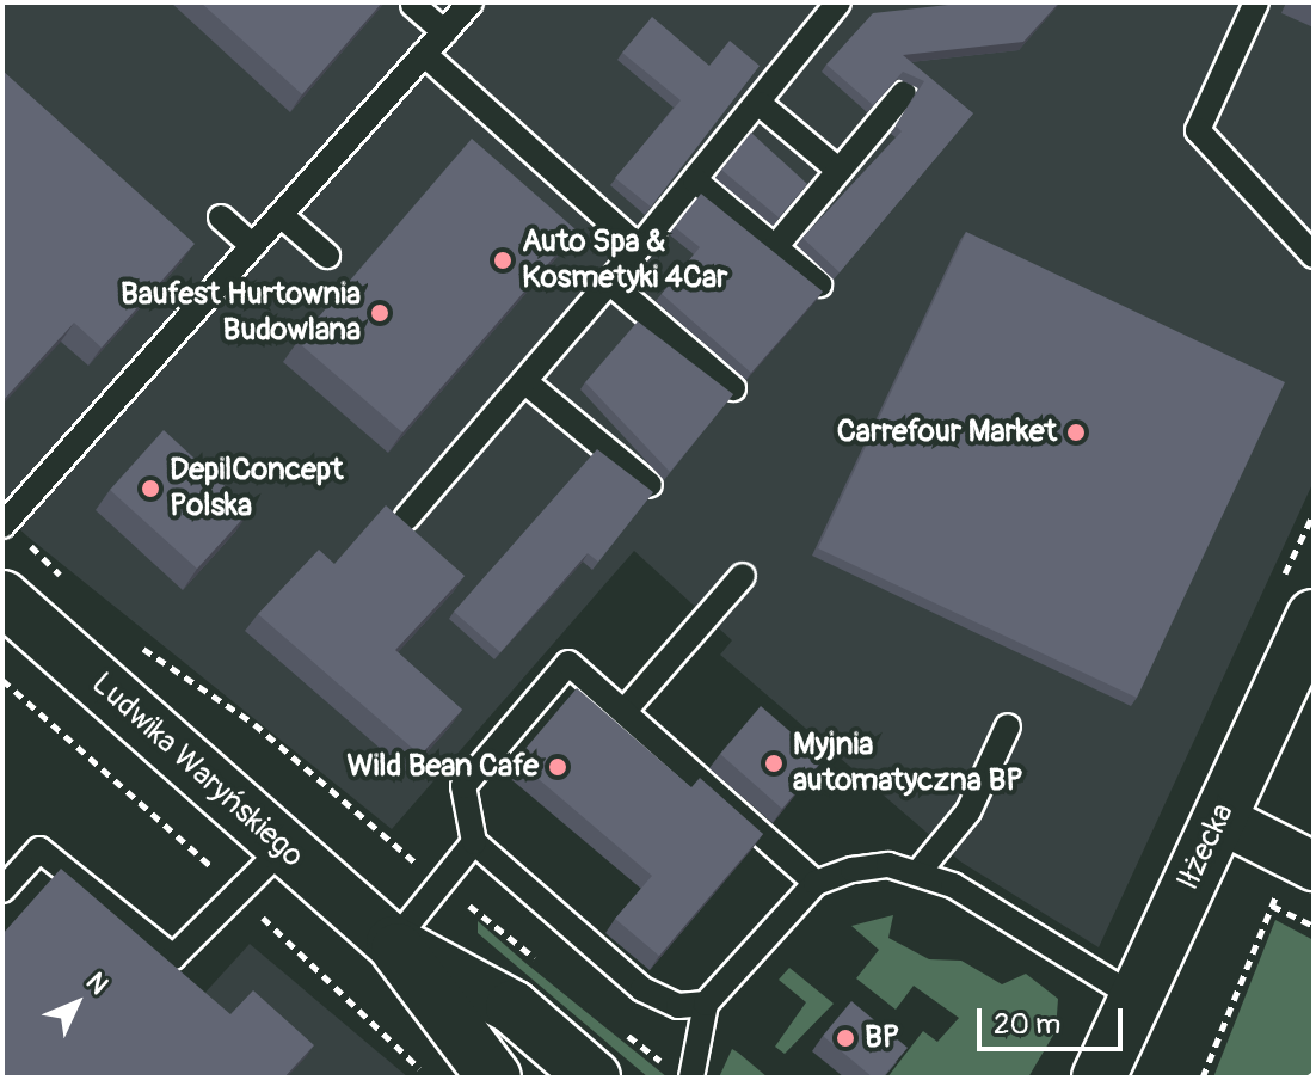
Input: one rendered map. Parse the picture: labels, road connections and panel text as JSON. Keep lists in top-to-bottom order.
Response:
{
  "streets": {
    "main road": ["Ludwika Waryńskiego", "Iłżecka"]
  },
  "places": [
    "Auto Spa & Kosmetyki 4Car",
    "Baufest Hurtownia Budowlana",
    "Carrefour Market",
    "DepilConcept Polska",
    "Myjnia automatyczna BP",
    "Wild Bean Cafe",
    "BP"
  ],
  "scale_bar": "20 m",
  "north": "top right"
}
